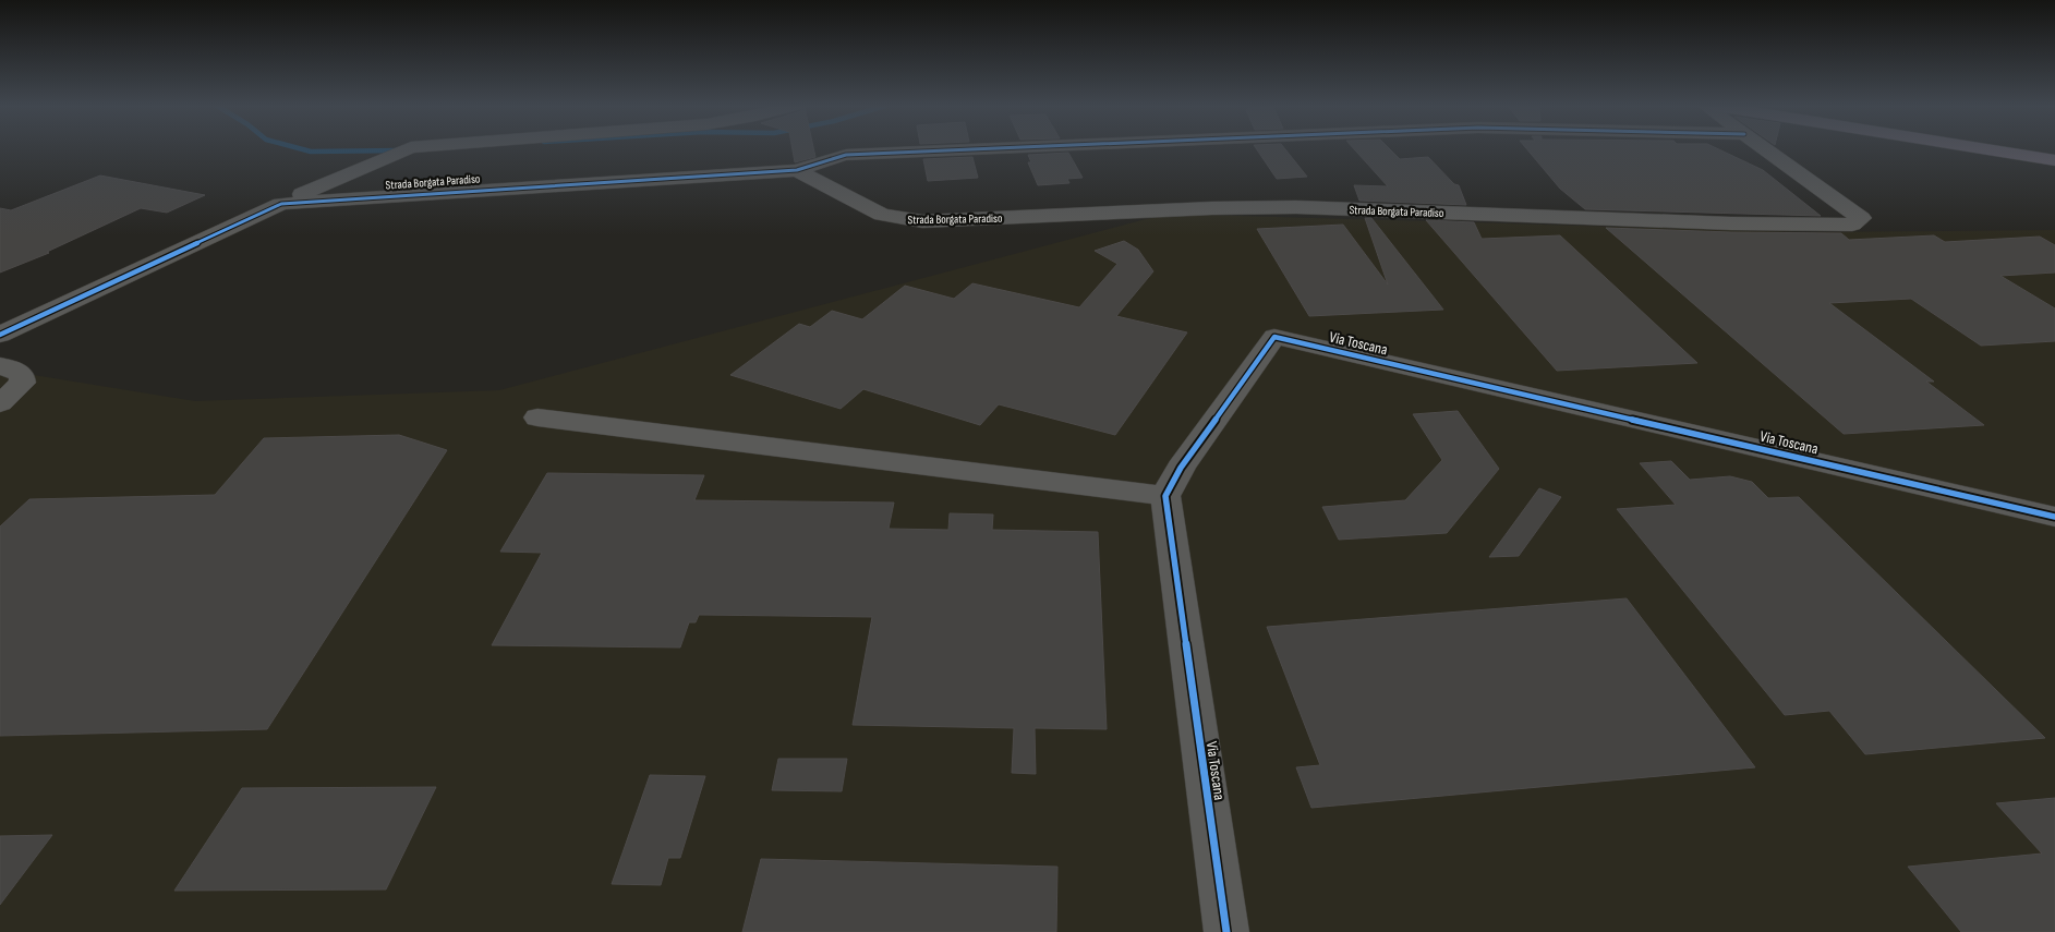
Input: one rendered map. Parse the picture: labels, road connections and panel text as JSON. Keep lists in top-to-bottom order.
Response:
{
  "streets": {
    "street": ["Strada Borgata Paradiso", "Via Toscana"]
  }
}
